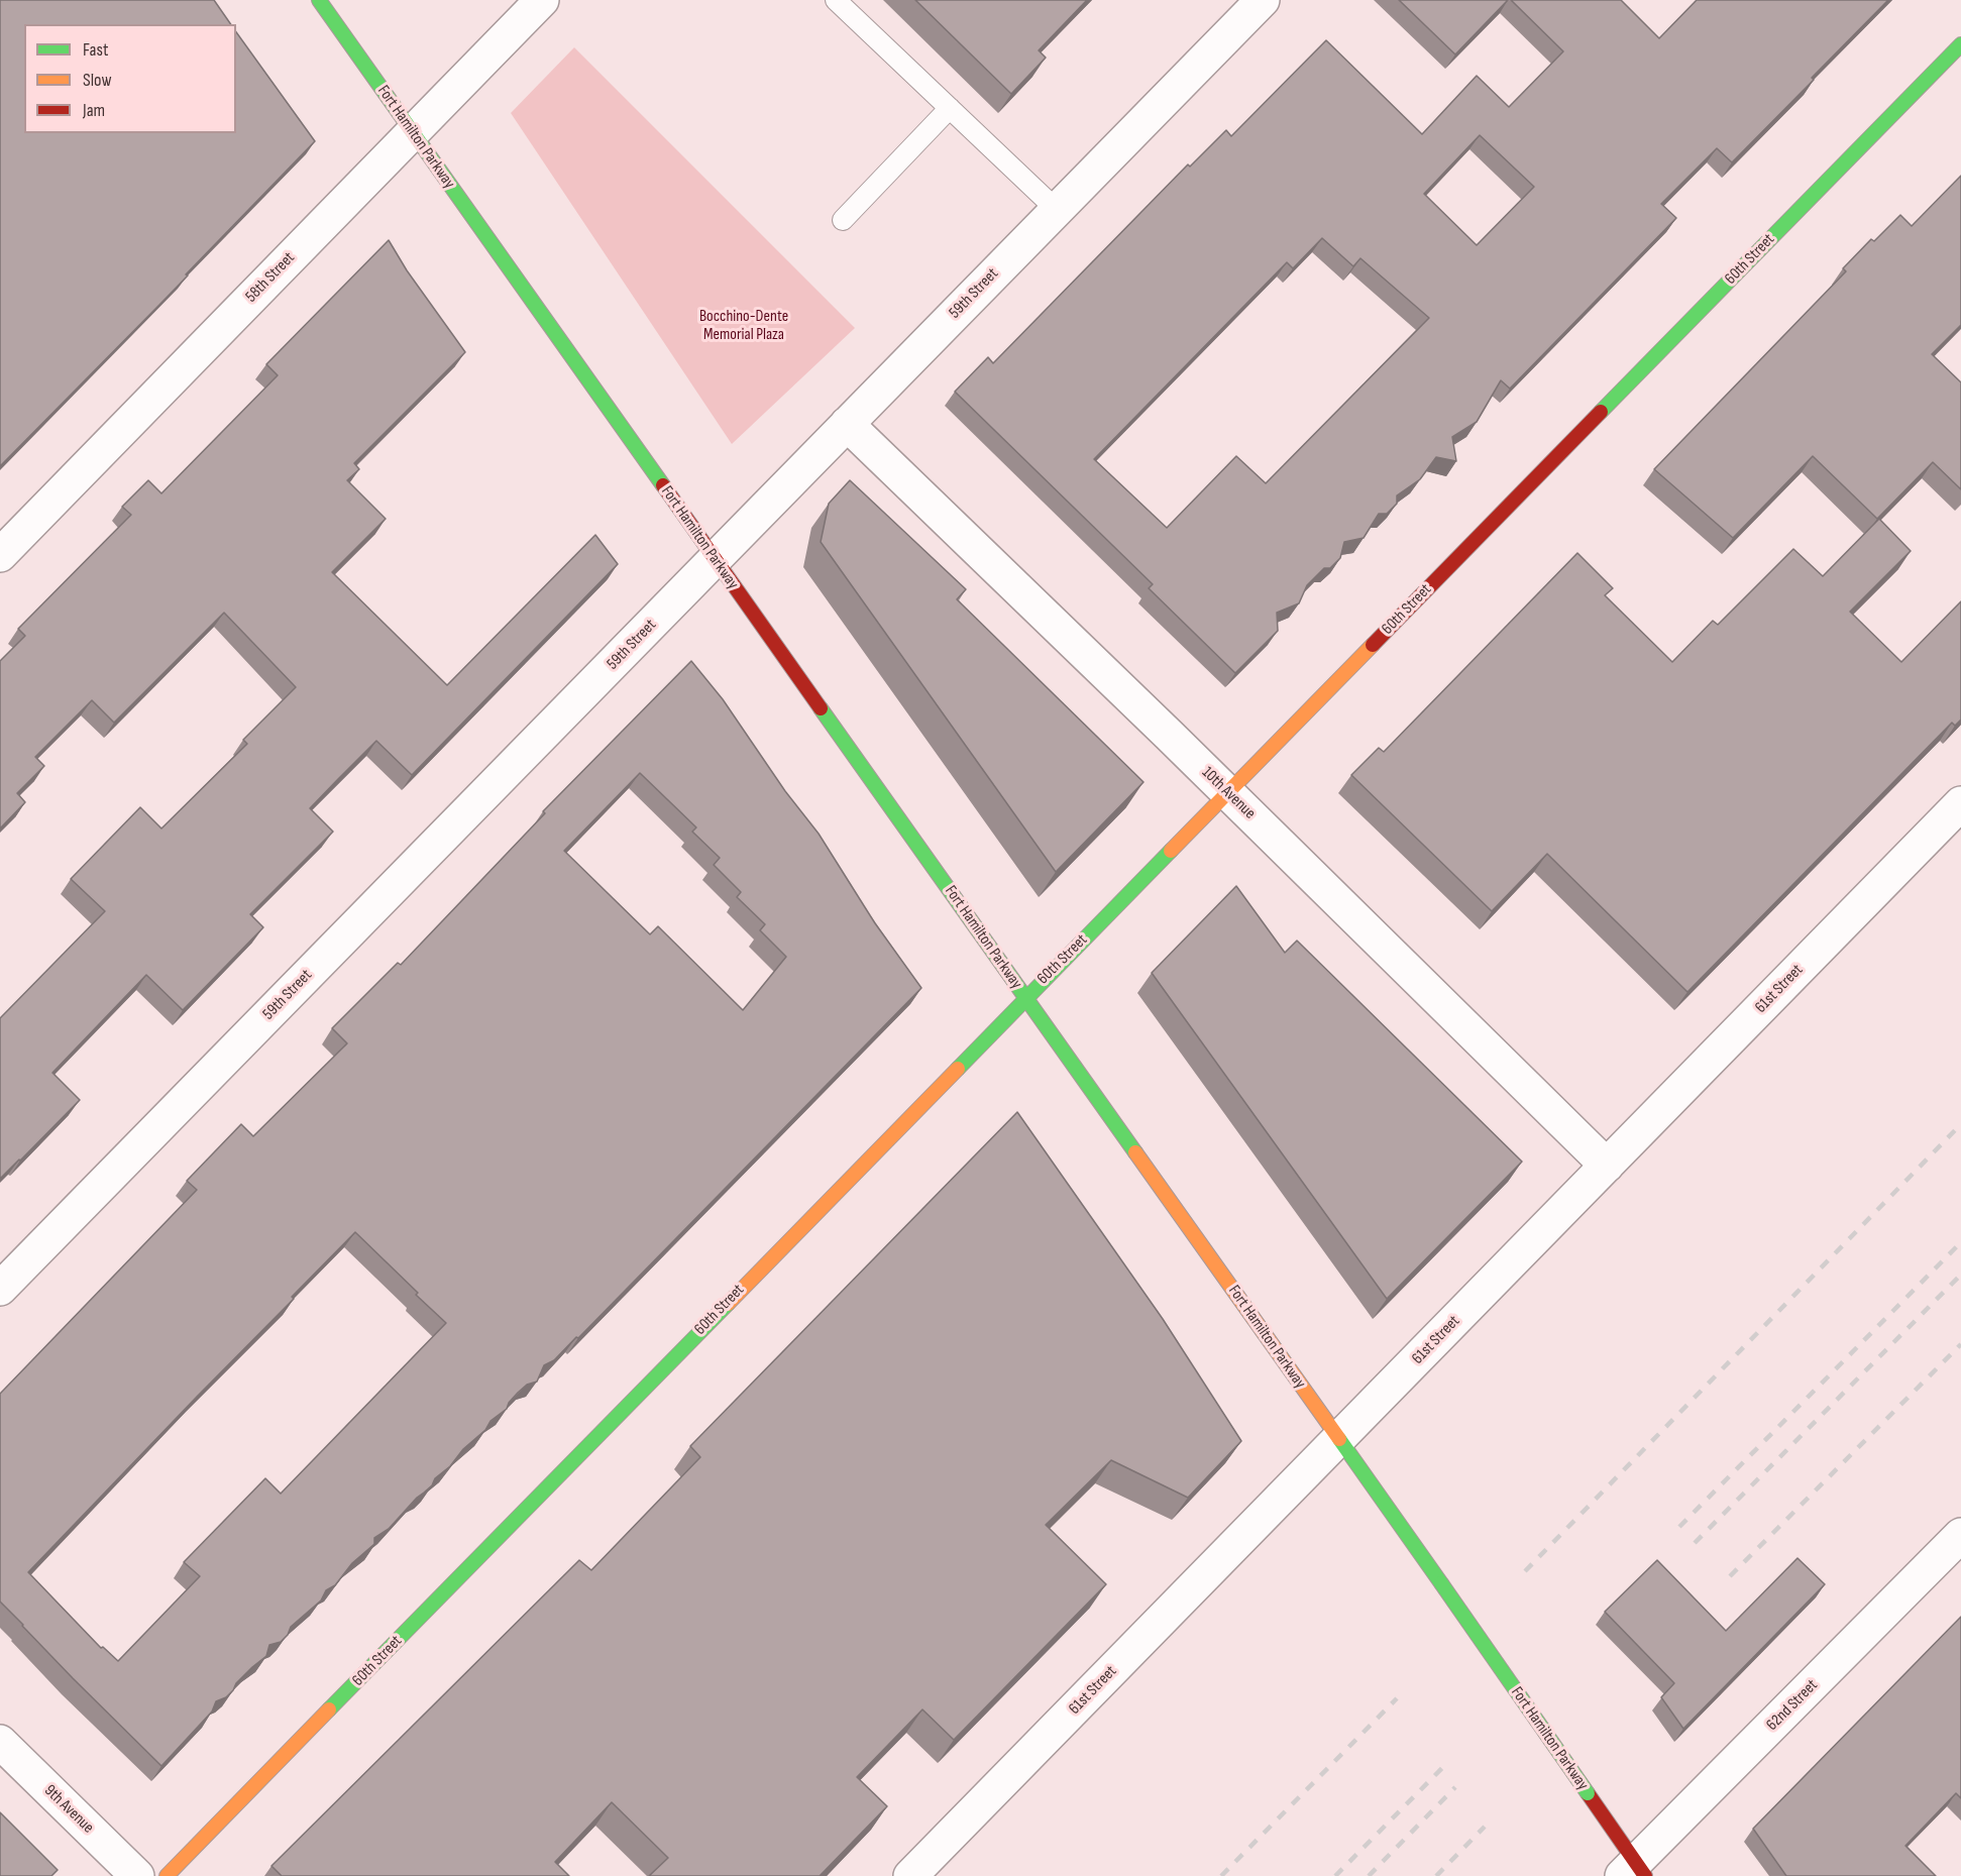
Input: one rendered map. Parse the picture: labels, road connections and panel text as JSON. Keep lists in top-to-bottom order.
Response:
{
  "streets": {
    "street": [
      "Fort Hamilton Parkway",
      "60th Street",
      "58th Street",
      "59th Street",
      "10th Avenue",
      "61st Street",
      "62nd Street",
      "9th Avenue"
    ]
  },
  "crossings": [
    ["Fort Hamilton Parkway", "60th Street"],
    ["Fort Hamilton Parkway", "58th Street"],
    ["Fort Hamilton Parkway", "59th Street"],
    ["Fort Hamilton Parkway", "61st Street"],
    ["Fort Hamilton Parkway", "62nd Street"],
    ["60th Street", "10th Avenue"],
    ["59th Street", "10th Avenue"],
    ["10th Avenue", "61st Street"]
  ],
  "parks": ["Bocchino-Dente Memorial Plaza"],
  "legend": ["Fast", "Slow", "Jam"]
}
